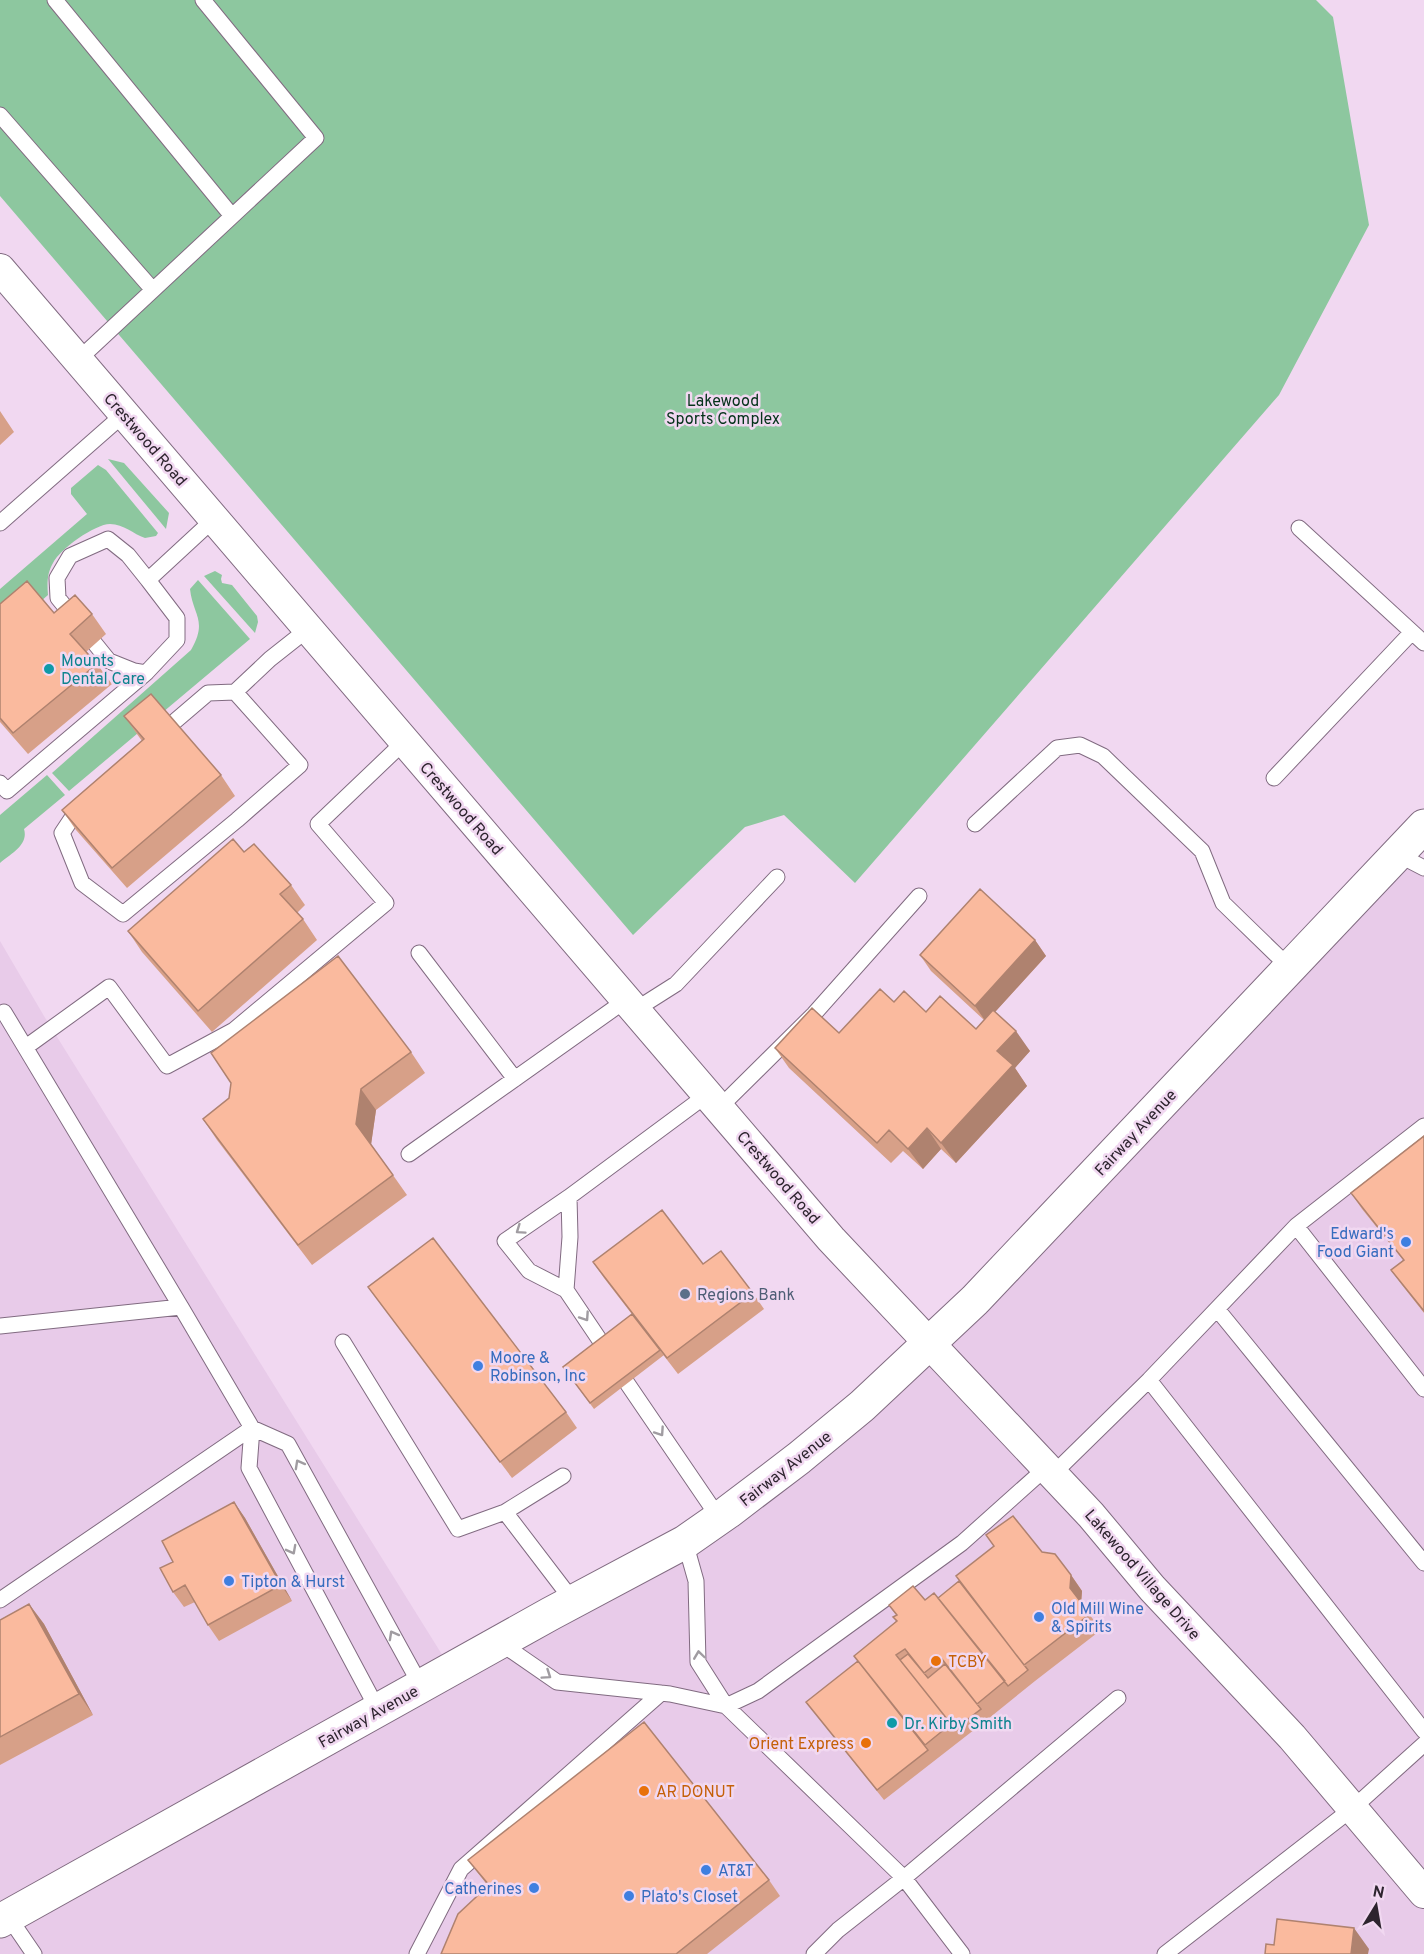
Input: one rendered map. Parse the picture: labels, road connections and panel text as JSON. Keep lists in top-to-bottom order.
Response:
{
  "streets": {
    "street": ["Crestwood Road", "Fairway Avenue", "Lakewood Village Drive"]
  },
  "crossings": [
    ["Crestwood Road", "Fairway Avenue"],
    ["Crestwood Road", "Lakewood Village Drive"],
    ["Fairway Avenue", "Lakewood Village Drive"]
  ],
  "parks": ["Lakewood Sports Complex"],
  "places": [
    "Mounts Dental Care",
    "Edward's Food Giant",
    "Regions Bank",
    "Moore & Robinson, Inc",
    "Tipton & Hurst",
    "Old Mill Wine & Spirits",
    "TCBY",
    "Dr. Kirby Smith",
    "Orient Express",
    "AR DONUT",
    "AT&T",
    "Catherines",
    "Plato's Closet"
  ],
  "north": "top"
}
